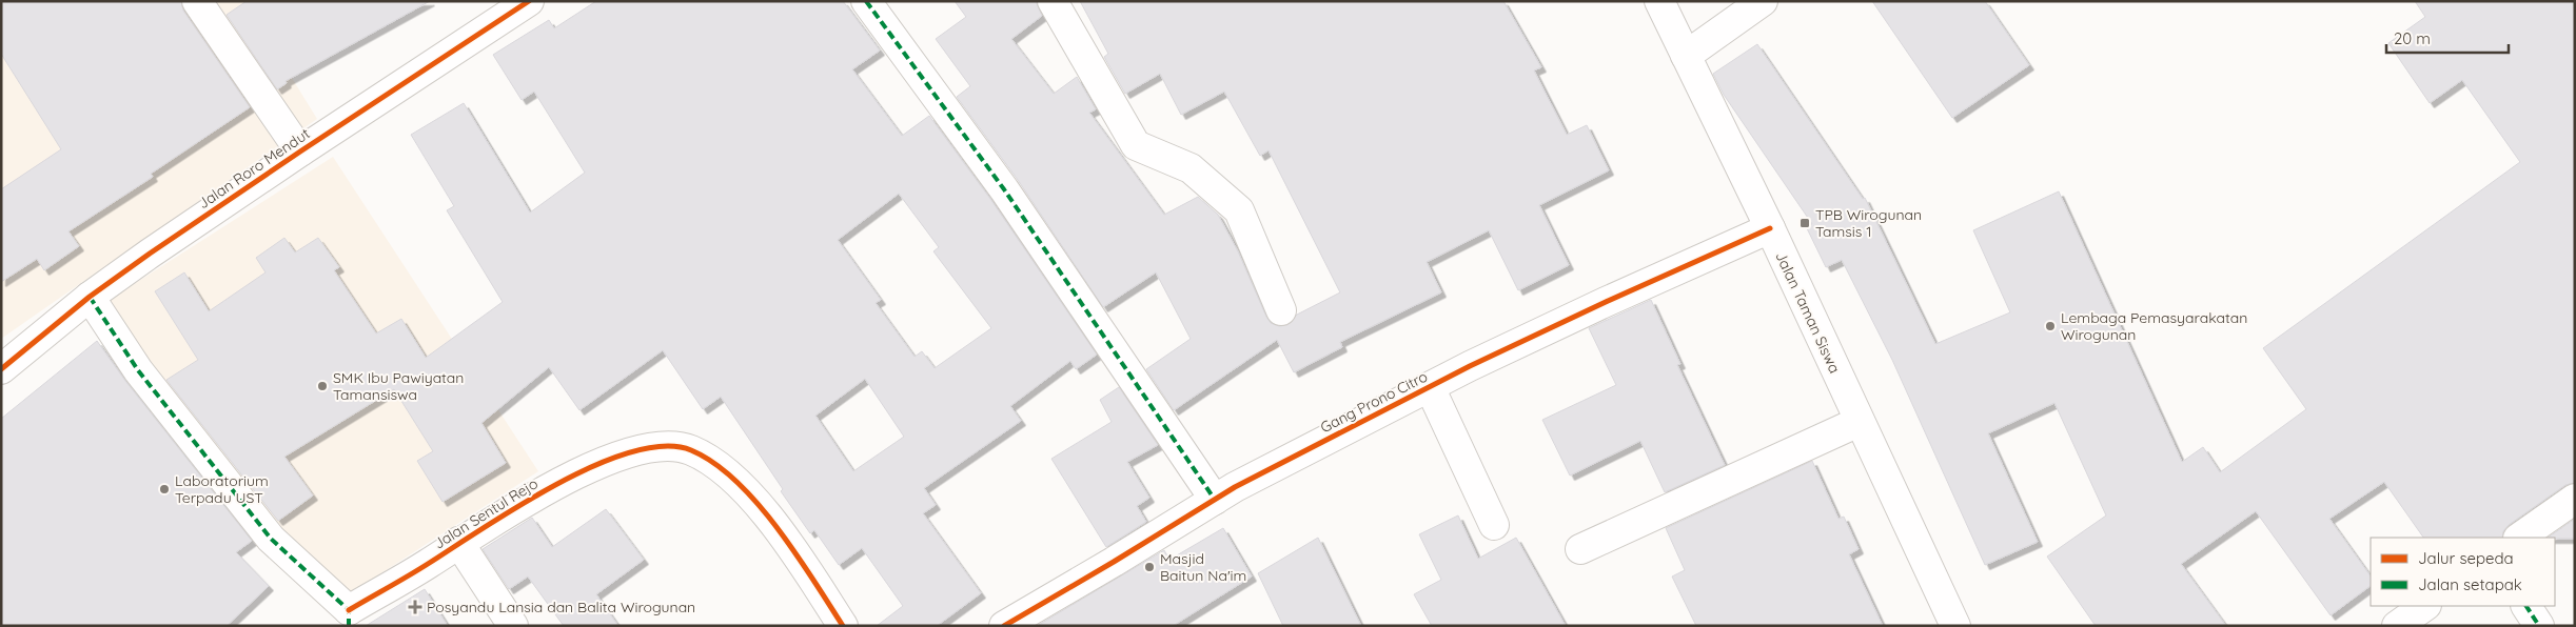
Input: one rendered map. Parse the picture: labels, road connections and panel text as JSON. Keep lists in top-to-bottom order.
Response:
{
  "streets": {
    "street": [
      "Jalan Roro Mendut",
      "Jalan Taman Siswa",
      "Gang Prono Citro",
      "Jalan Sentul Rejo"
    ]
  },
  "crossings": [
    ["Jalan Roro Mendut", "Jalan Sentul Rejo"],
    ["Jalan Taman Siswa", "Gang Prono Citro"]
  ],
  "places": {
    "transit": ["TPB Wirogunan Tamsis 1"],
    "other": [
      "Lembaga Pemasyarakatan Wirogunan",
      "SMK Ibu Pawiyatan Tamansiswa",
      "Laboratorium Terpadu UST",
      "Masjid Baitun Na'im"
    ],
    "health": ["Posyandu Lansia dan Balita Wirogunan"]
  },
  "legend": ["Jalur sepeda", "Jalan setapak"],
  "scale_bar": "20 m"
}
